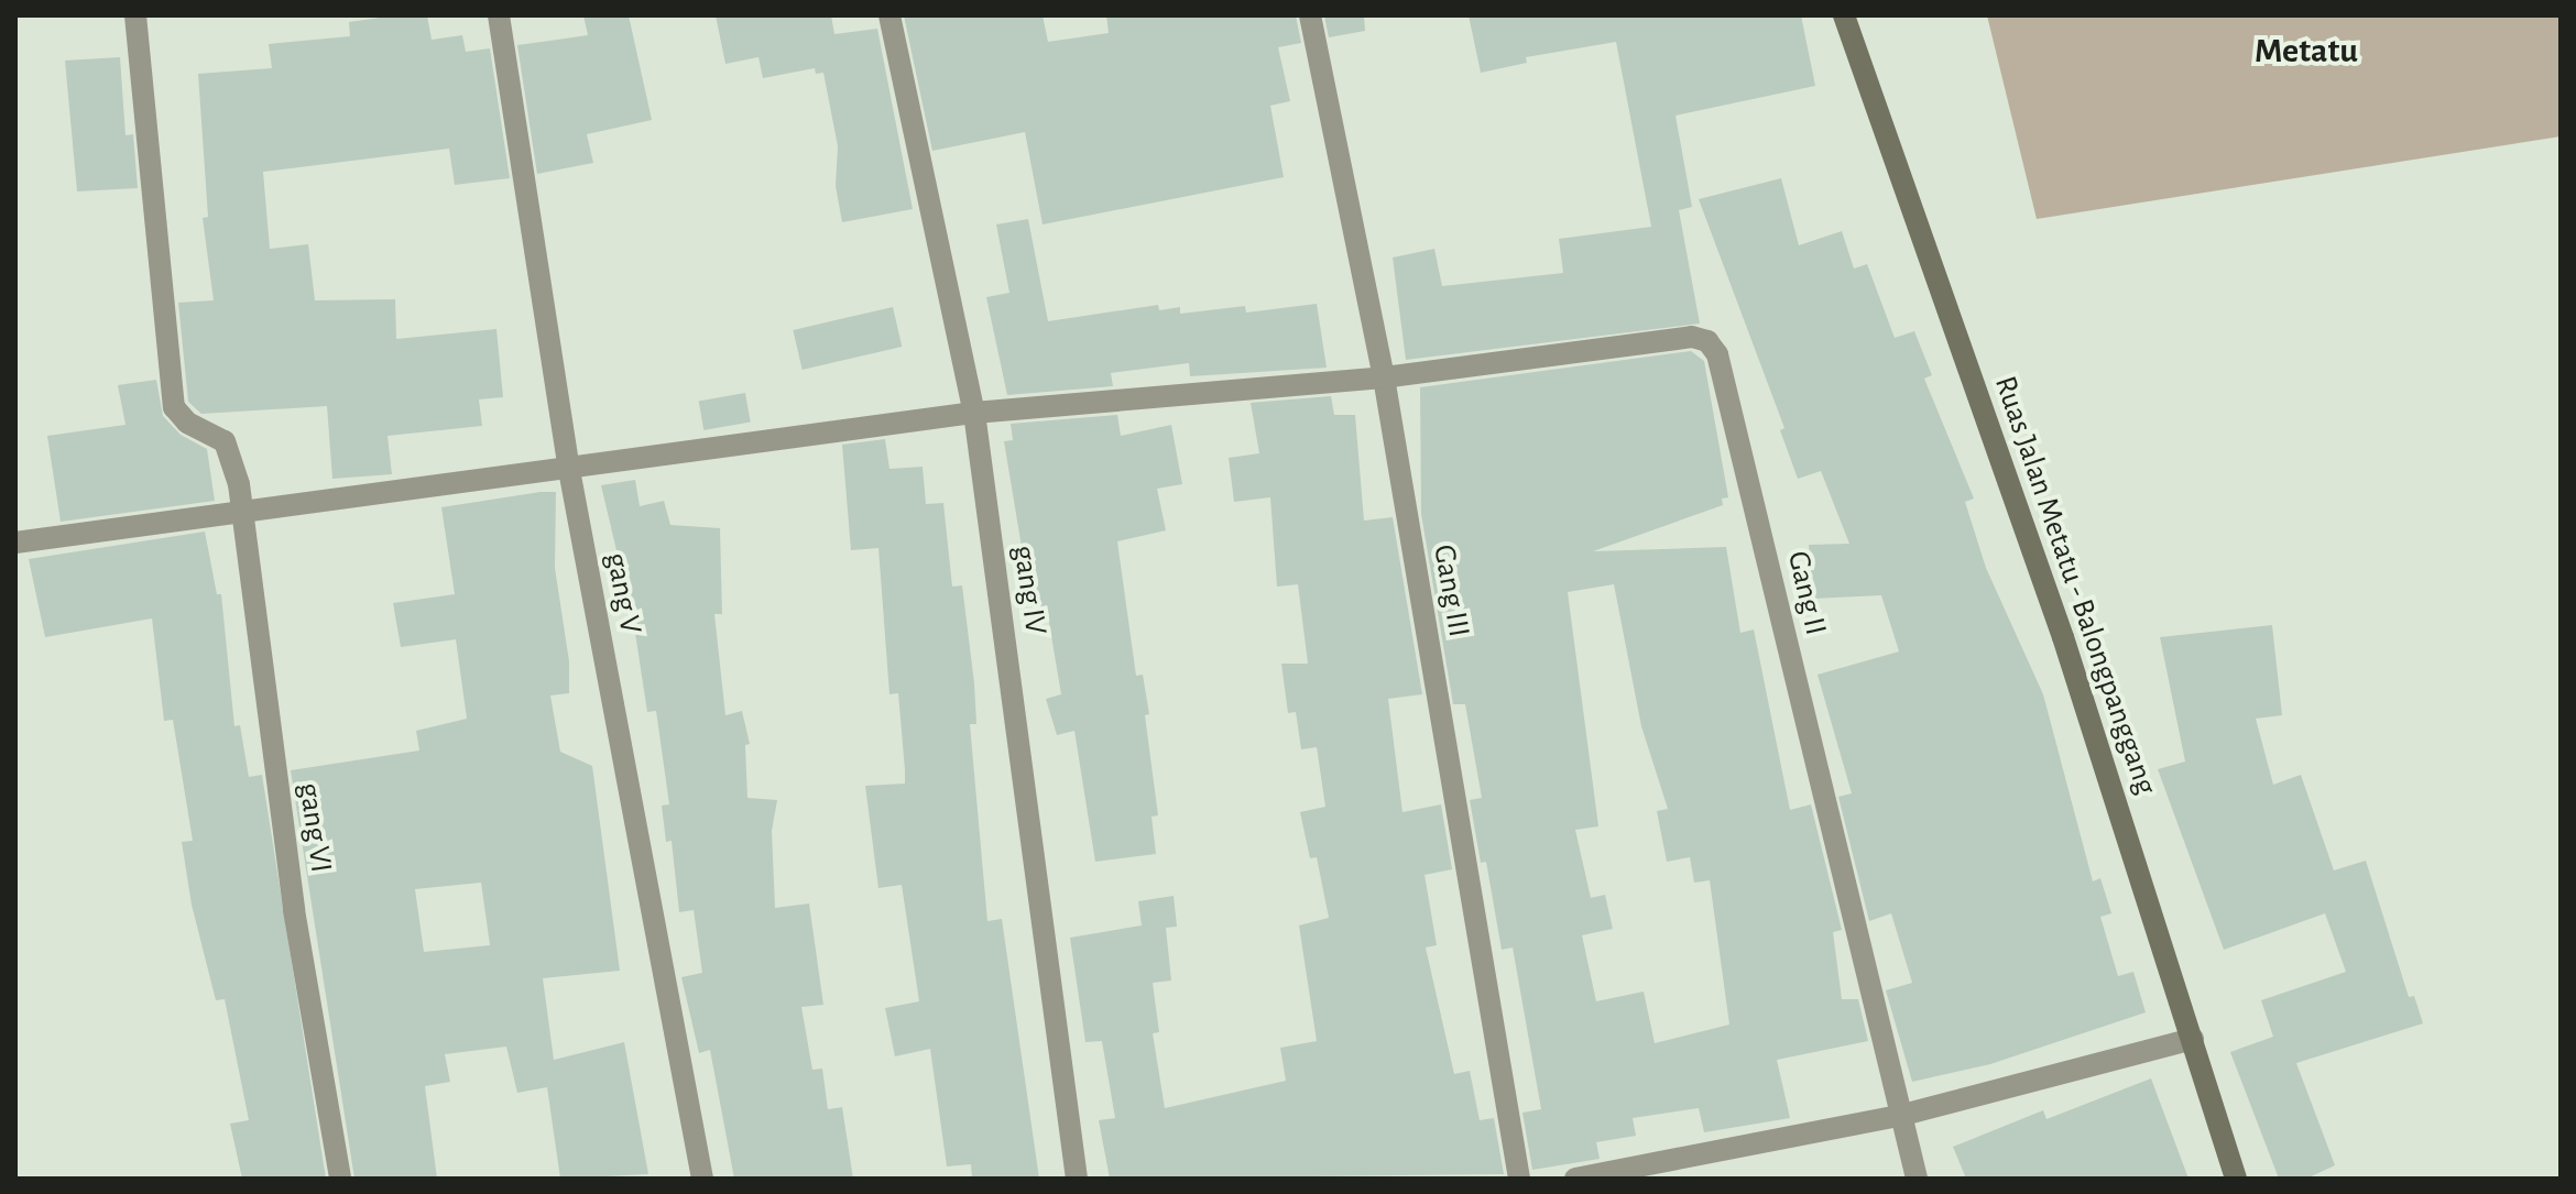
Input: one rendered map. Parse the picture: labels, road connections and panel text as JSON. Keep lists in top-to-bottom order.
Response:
{
  "streets": {
    "main road": ["Ruas Jalan Metatu - Balongpanggang"],
    "street": [
      "gang IV",
      "Gang III",
      "gang V",
      "Gang II",
      "gang VI"
    ]
  },
  "crossings": [
    ["gang IV", "Gang II"],
    ["Gang III", "Gang II"],
    ["gang V", "Gang II"],
    ["Gang II", "gang VI"]
  ],
  "districts": ["Metatu"]
}
